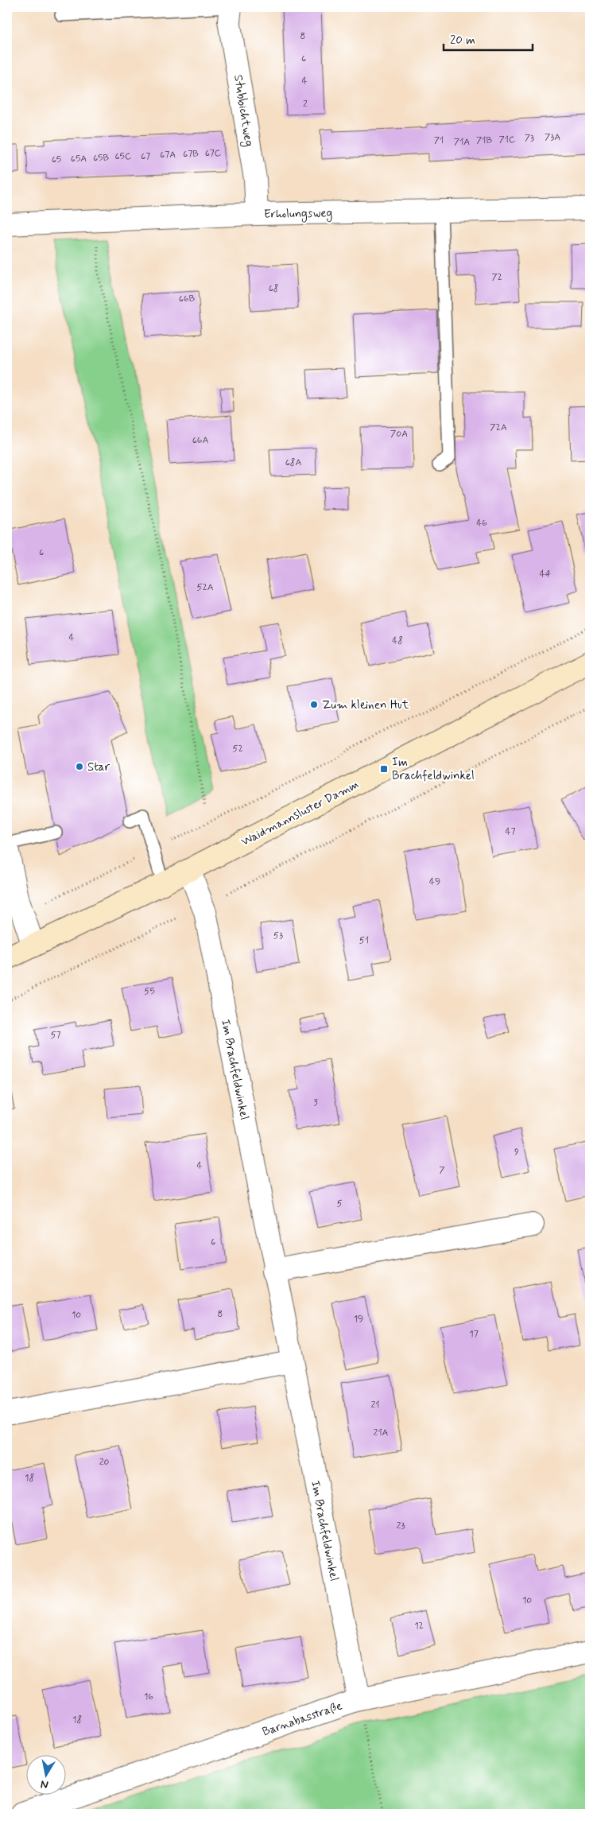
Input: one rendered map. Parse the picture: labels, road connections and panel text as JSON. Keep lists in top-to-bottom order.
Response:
{
  "streets": {
    "main road": ["Waidmannsluster Damm"],
    "street": [
      "Stubbichtweg",
      "Erholungsweg",
      "Im Brachfeldwinkel",
      "Barnabasstraße"
    ]
  },
  "crossings": [
    ["Stubbichtweg", "Erholungsweg"],
    ["Waidmannsluster Damm", "Im Brachfeldwinkel"],
    ["Im Brachfeldwinkel", "Barnabasstraße"]
  ],
  "places": {
    "other": ["Zum kleinen Hut", "Star"],
    "transit": ["Im Brachfeldwinkel"]
  },
  "house_numbers": [
    "8",
    "6",
    "4",
    "2",
    "73A",
    "73",
    "71C",
    "71",
    "71B",
    "71A",
    "67C",
    "67B",
    "67A",
    "65C",
    "67",
    "65B",
    "65A",
    "65",
    "72",
    "68",
    "66B",
    "72A",
    "70A",
    "66A",
    "68A",
    "46",
    "6",
    "44",
    "52A",
    "4",
    "48",
    "52",
    "47",
    "49",
    "53",
    "51",
    "55",
    "57",
    "3",
    "9",
    "4",
    "7",
    "5",
    "6",
    "8",
    "10",
    "19",
    "17",
    "21",
    "21A",
    "20",
    "18",
    "23",
    "10",
    "12",
    "16",
    "18"
  ],
  "scale_bar": "20 m",
  "north": "bottom"
}
